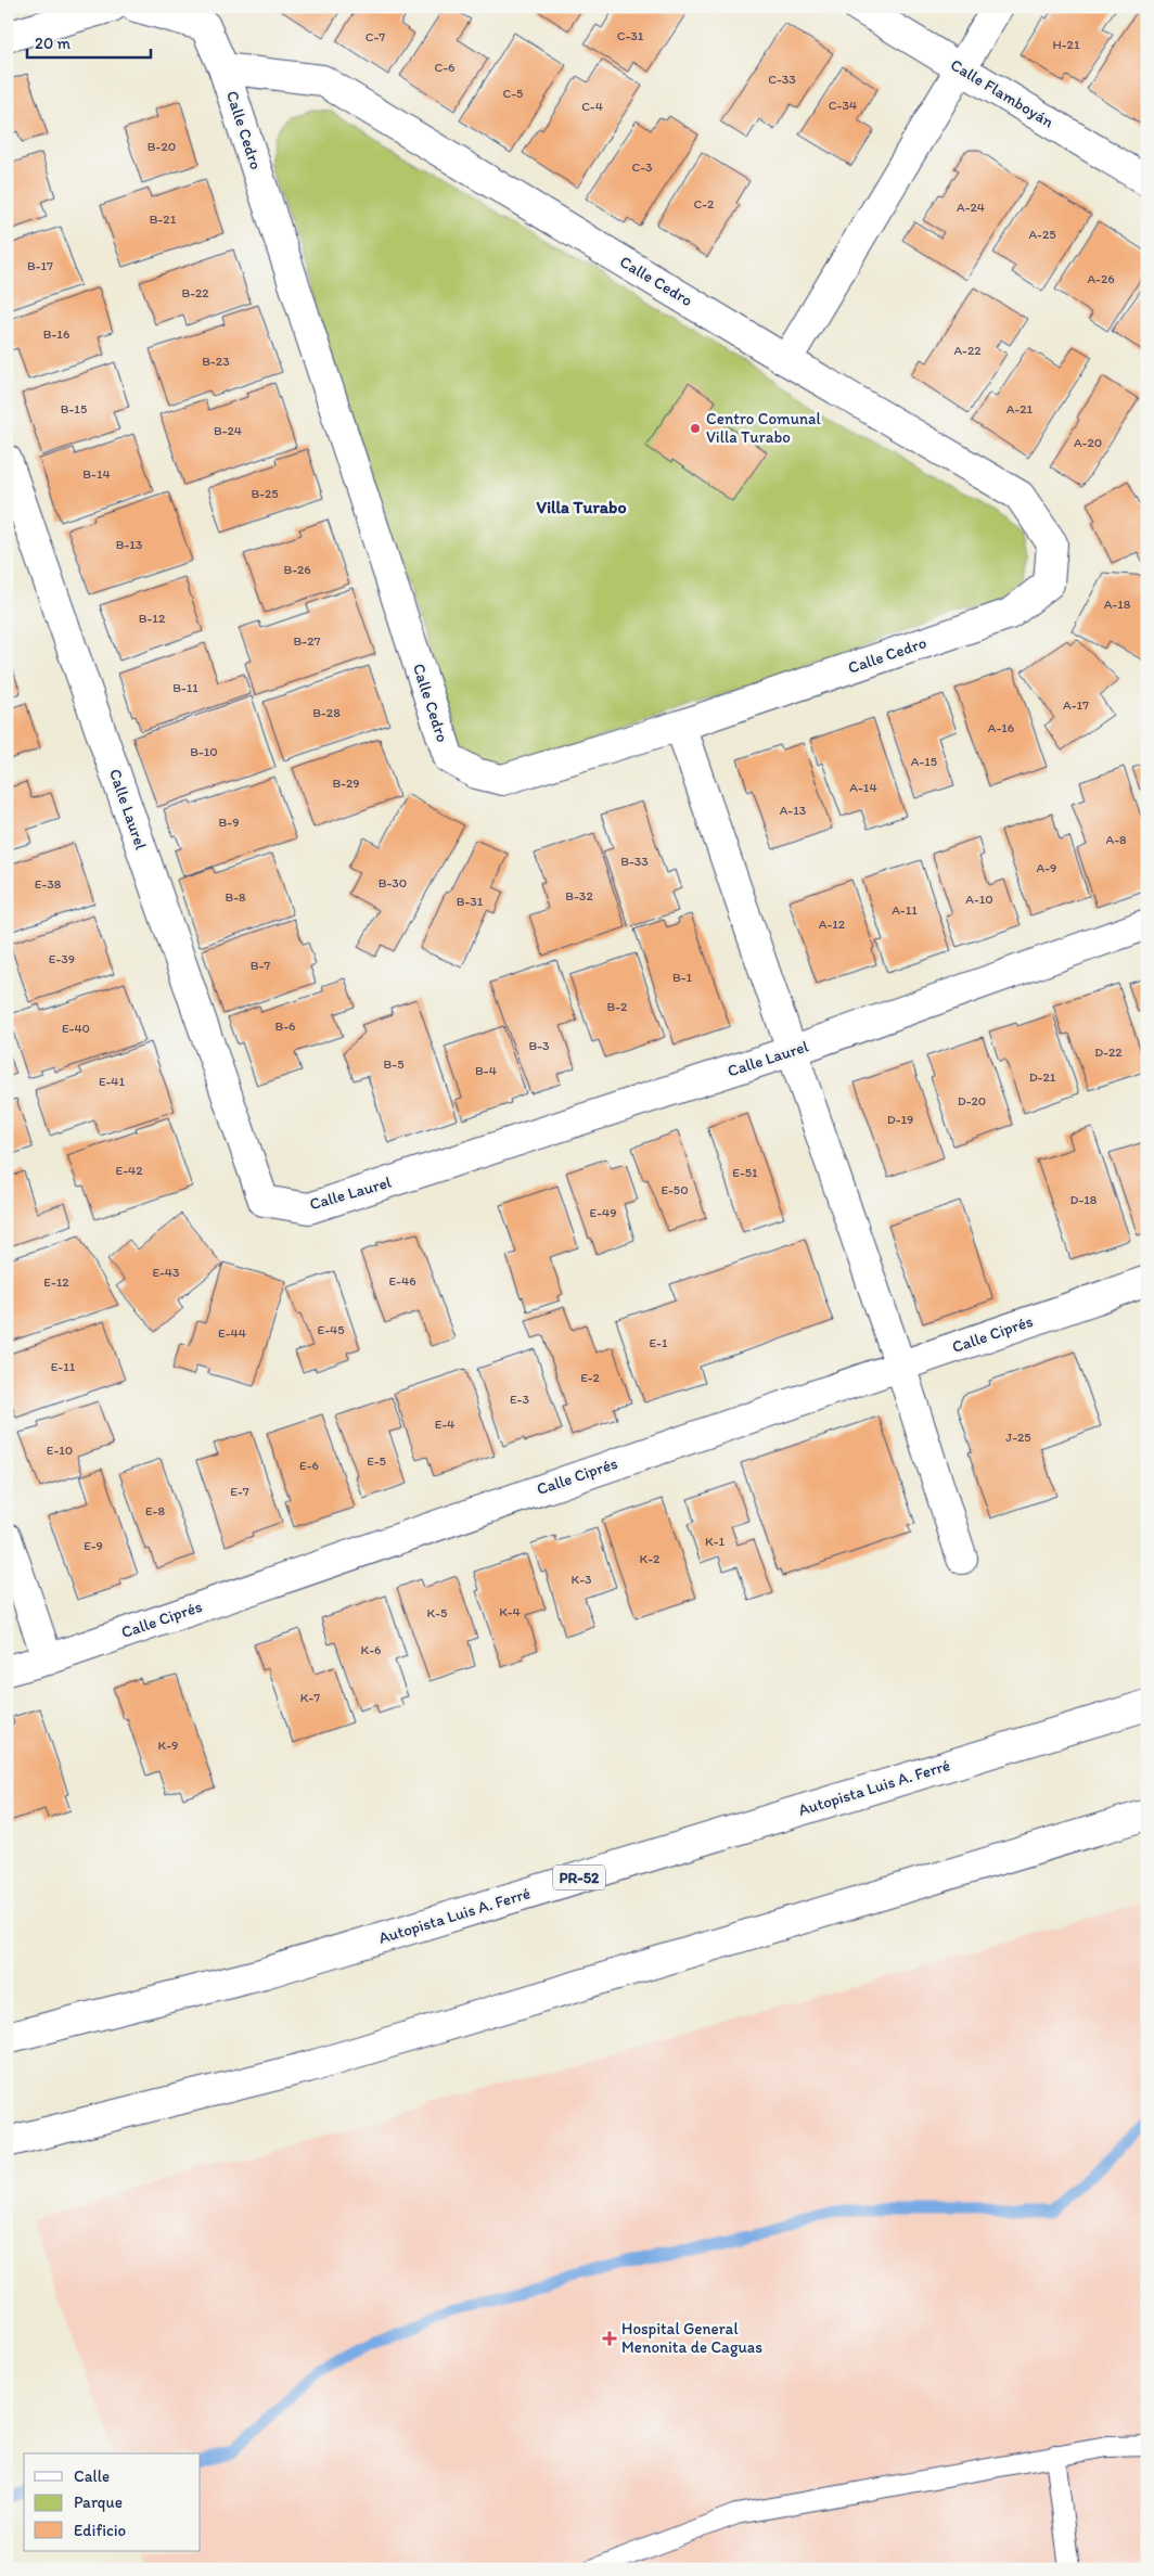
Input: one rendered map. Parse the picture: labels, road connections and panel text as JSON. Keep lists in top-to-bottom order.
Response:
{
  "streets": {
    "main road": [
      "Calle Flamboyán",
      "Calle Cedro",
      "Calle Laurel",
      "Calle Ciprés",
      "Autopista Luis A. Ferré",
      "PR-52"
    ]
  },
  "districts": ["Villa Turabo"],
  "places": {
    "other": ["Centro Comunal Villa Turabo"],
    "health": ["Hospital General Menonita de Caguas"]
  },
  "house_numbers": [
    "C-31",
    "C-7",
    "H-21",
    "C-6",
    "C-33",
    "C-5",
    "C-34",
    "C-4",
    "B-20",
    "C-3",
    "C-2",
    "A-24",
    "B-21",
    "A-25",
    "B-17",
    "A-26",
    "B-22",
    "B-16",
    "A-22",
    "B-23",
    "B-15",
    "A-21",
    "B-24",
    "A-20",
    "B-14",
    "B-25",
    "B-13",
    "B-26",
    "A-18",
    "B-12",
    "B-27",
    "B-11",
    "A-17",
    "B-28",
    "A-16",
    "B-10",
    "A-15",
    "B-29",
    "A-14",
    "A-13",
    "B-9",
    "A-8",
    "B-33",
    "A-9",
    "B-30",
    "E-38",
    "B-32",
    "B-8",
    "A-10",
    "B-31",
    "A-11",
    "A-12",
    "E-39",
    "B-7",
    "B-1",
    "B-2",
    "B-6",
    "E-40",
    "B-3",
    "D-22",
    "B-5",
    "B-4",
    "D-21",
    "E-41",
    "D-20",
    "D-19",
    "E-42",
    "E-51",
    "E-50",
    "D-18",
    "E-49",
    "E-43",
    "E-46",
    "E-12",
    "E-45",
    "E-44",
    "E-1",
    "E-11",
    "E-2",
    "E-3",
    "E-4",
    "J-25",
    "E-10",
    "E-5",
    "E-6",
    "E-7",
    "E-8",
    "K-1",
    "E-9",
    "K-2",
    "K-3",
    "K-4",
    "K-5",
    "K-6",
    "K-7",
    "K-9"
  ],
  "legend": ["Calle", "Parque", "Edificio"],
  "scale_bar": "20 m"
}
